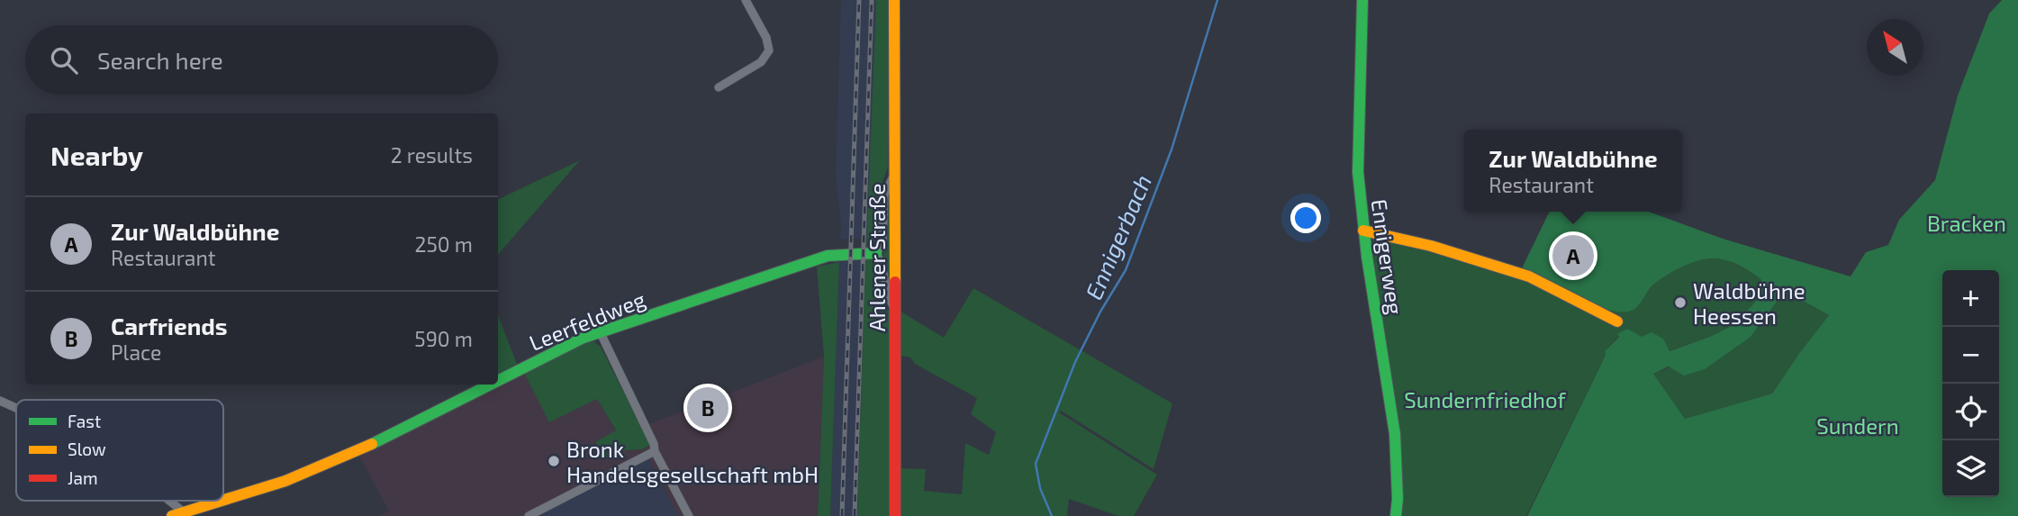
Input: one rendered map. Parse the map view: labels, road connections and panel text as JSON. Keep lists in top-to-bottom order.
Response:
{
  "streets": {
    "street": ["Ennigerweg", "Ahlener Straße", "Leerfeldweg"]
  },
  "water": ["Ennigerbach"],
  "parks": ["Bracken", "Sundernfriedhof", "Sundern"],
  "places": ["Waldbühne Heessen", "Bronk Handelsgesellschaft mbH"],
  "legend": ["Fast", "Slow", "Jam"],
  "north": "top left",
  "page": {
    "search": "Search here",
    "heading": ["Nearby", "2 results"],
    "popup": ["Zur Waldbühne", "Restaurant"],
    "list": [
      {
        "mark": "A",
        "name": "Zur Waldbühne",
        "note": "Restaurant",
        "value": "250 m"
      },
      {
        "mark": "B",
        "name": "Carfriends",
        "note": "Place",
        "value": "590 m"
      }
    ],
    "pins": ["A", "B"],
    "map_buttons": ["+", "−"]
  }
}
